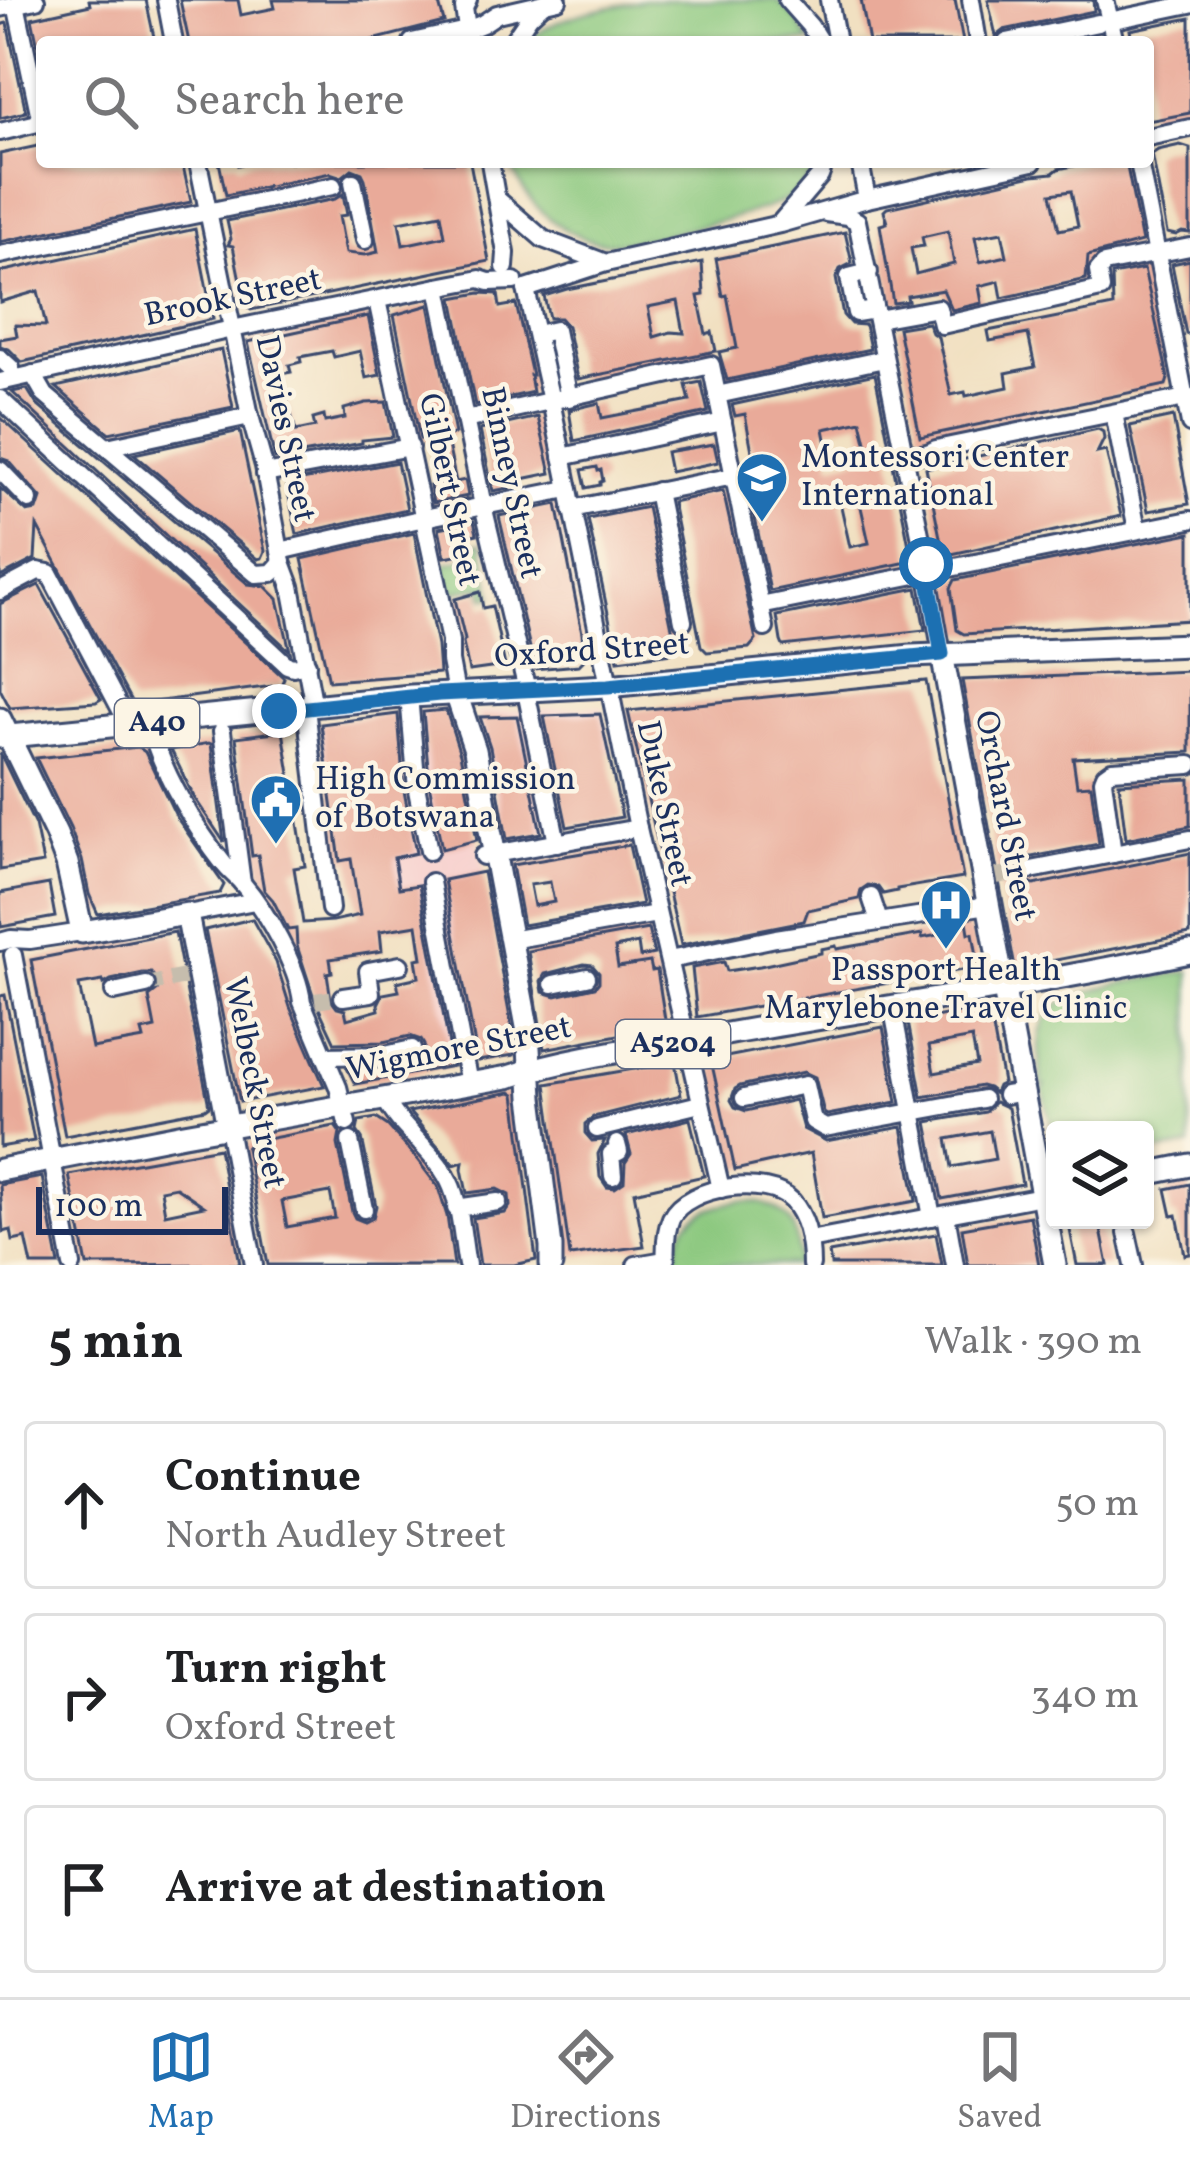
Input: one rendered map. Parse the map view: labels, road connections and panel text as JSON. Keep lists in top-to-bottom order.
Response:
{
  "streets": {
    "main road": [
      "Oxford Street",
      "A40",
      "Orchard Street",
      "A5204",
      "Wigmore Street",
      "Welbeck Street"
    ],
    "street": [
      "Brook Street",
      "Davies Street",
      "Binney Street",
      "Gilbert Street",
      "Duke Street"
    ]
  },
  "crossings": [
    ["Brook Street", "Davies Street"],
    ["Brook Street", "Binney Street"],
    ["Brook Street", "Gilbert Street"],
    ["Brook Street", "Duke Street"],
    ["Davies Street", "Oxford Street"],
    ["Binney Street", "Oxford Street"],
    ["Gilbert Street", "Oxford Street"],
    ["Oxford Street", "Duke Street"],
    ["Oxford Street", "Orchard Street"],
    ["Duke Street", "Wigmore Street"],
    ["Orchard Street", "A5204"],
    ["Orchard Street", "Wigmore Street"],
    ["A5204", "Wigmore Street"],
    ["Wigmore Street", "Welbeck Street"]
  ],
  "places": {
    "school or university": ["Montessori Center International"],
    "public building": ["High Commission of Botswana"],
    "hospital": ["Passport Health Marylebone Travel Clinic"]
  },
  "scale_bar": "100 m",
  "page": {
    "search": "Search here",
    "scale": "100 m",
    "heading": ["5 min", "Walk · 390 m"],
    "list": [
      ["Continue", "North Audley Street", "50 m"],
      ["Turn right", "Oxford Street", "340 m"],
      "Arrive at destination"
    ],
    "nav": ["Map", "Directions", "Saved"]
  }
}
